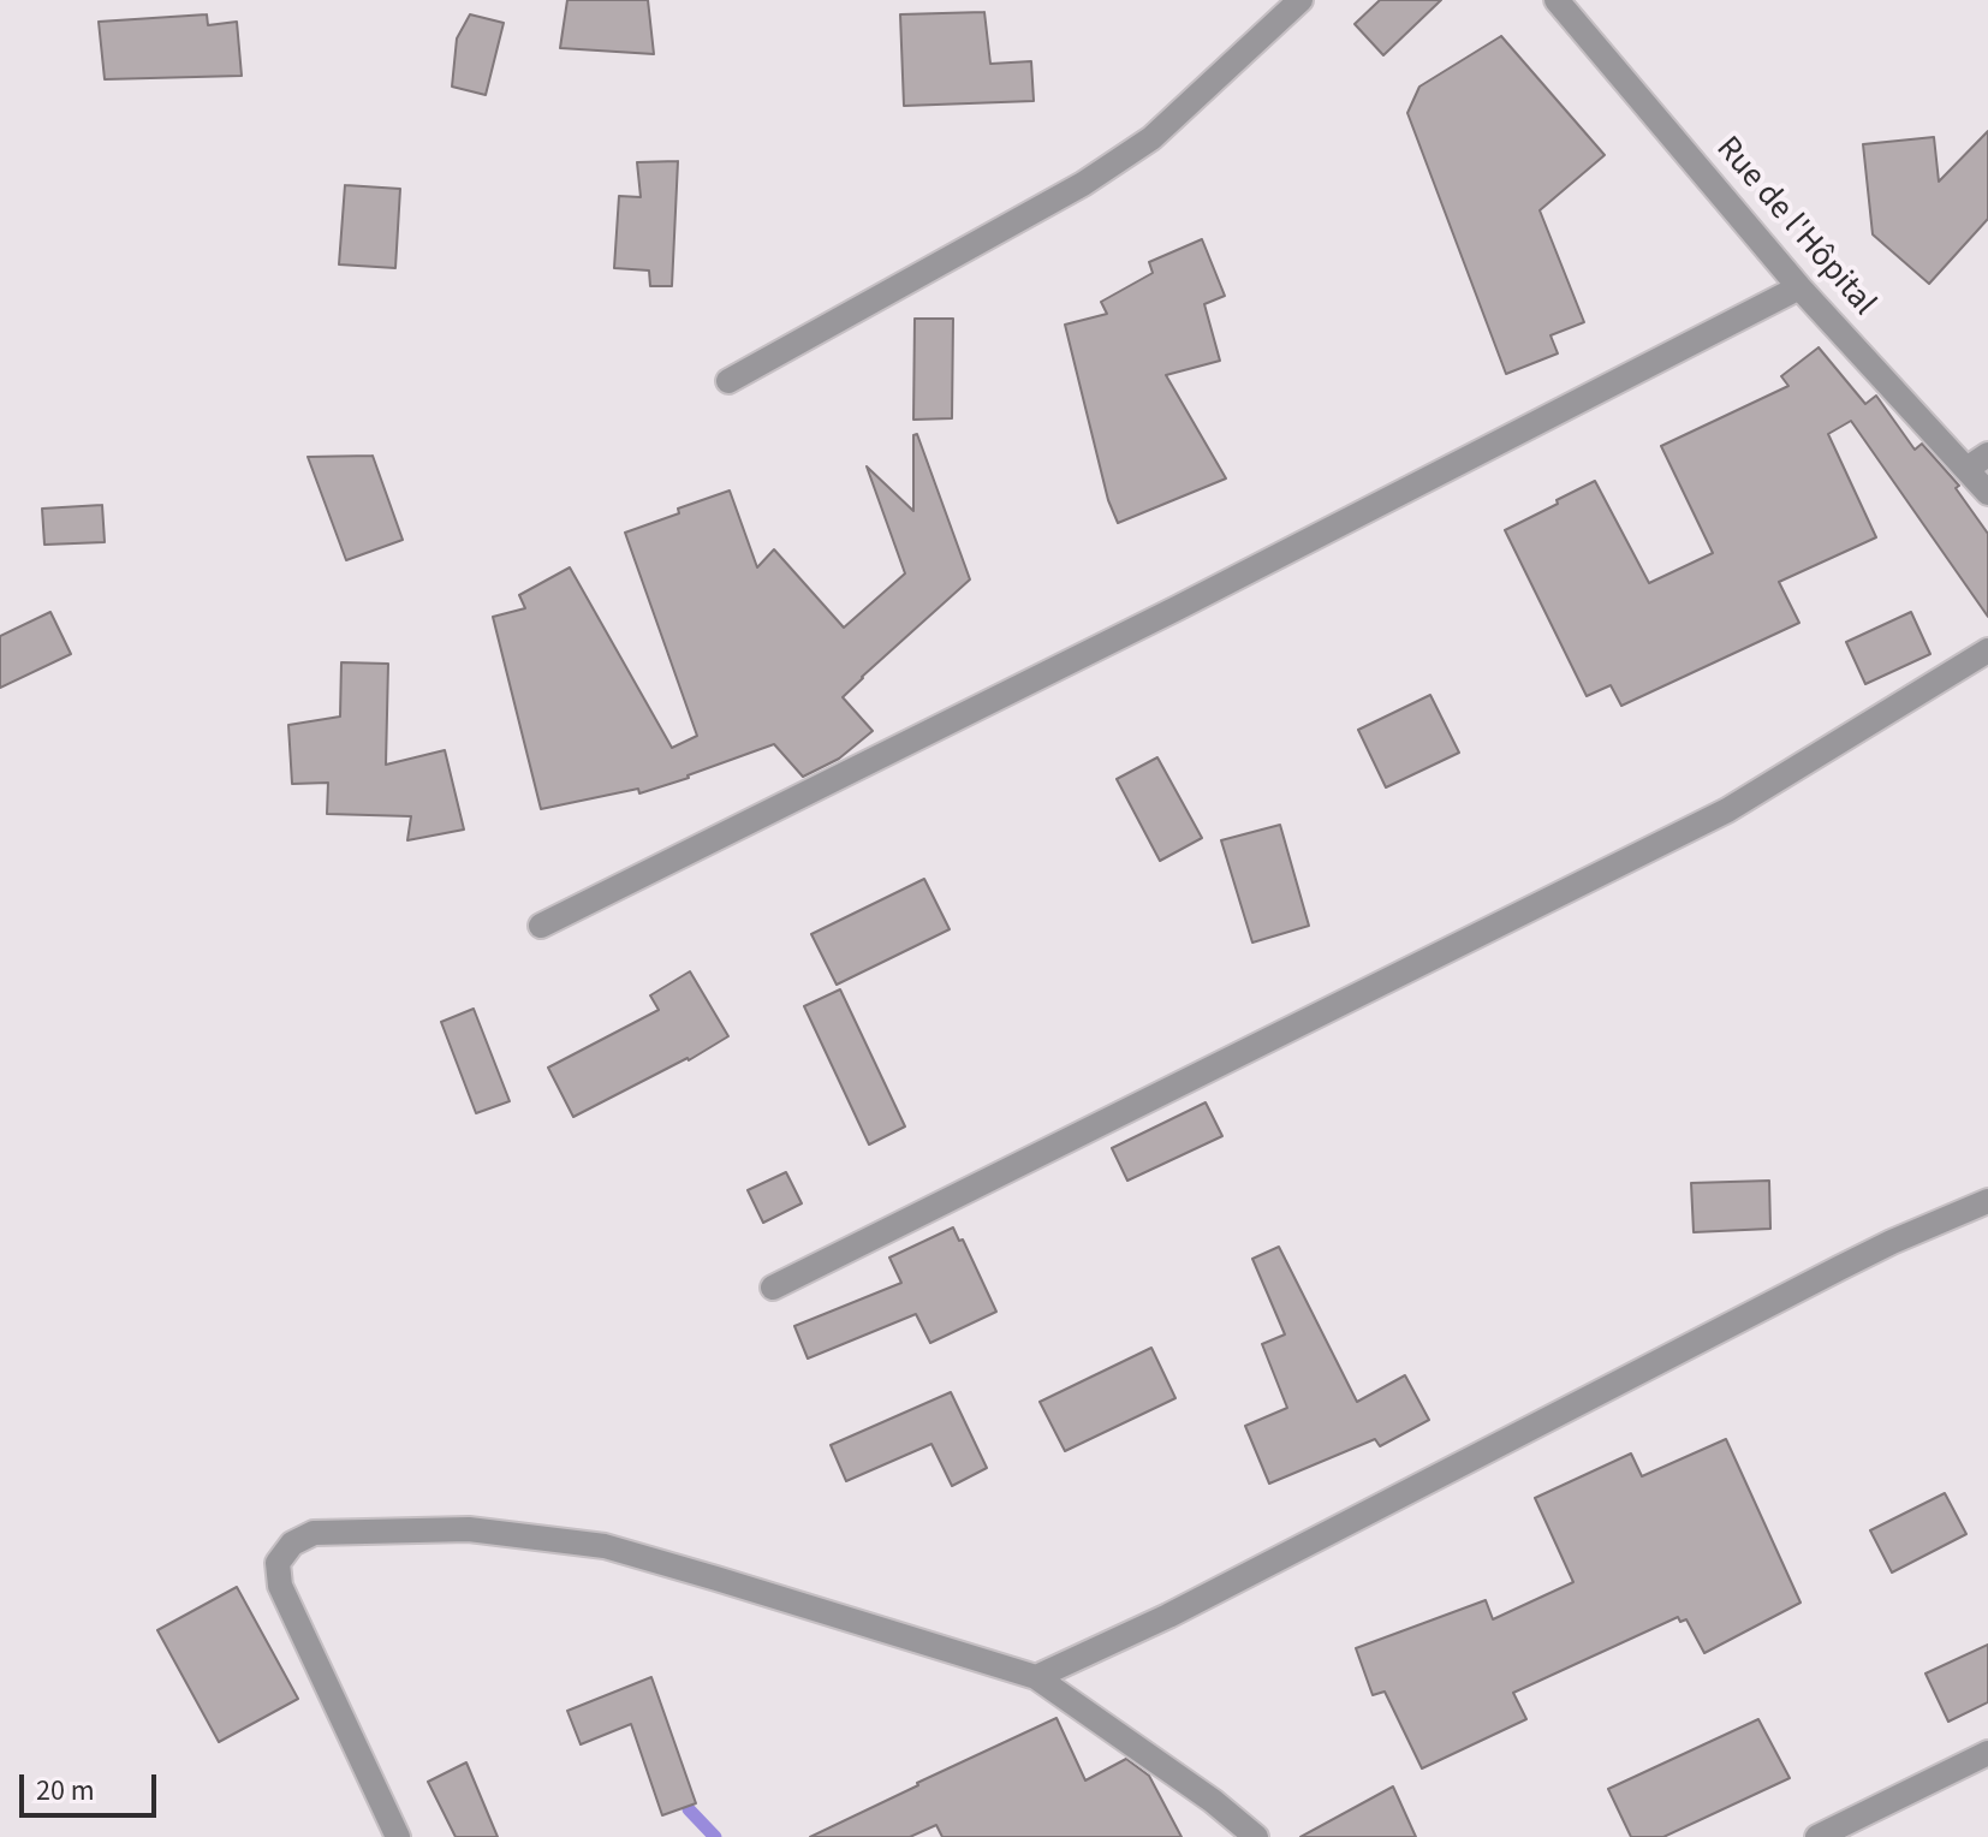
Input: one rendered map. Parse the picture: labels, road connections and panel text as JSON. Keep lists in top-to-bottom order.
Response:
{
  "streets": {
    "street": ["Rue de l'Hôpital"]
  },
  "scale_bar": "20 m"
}
